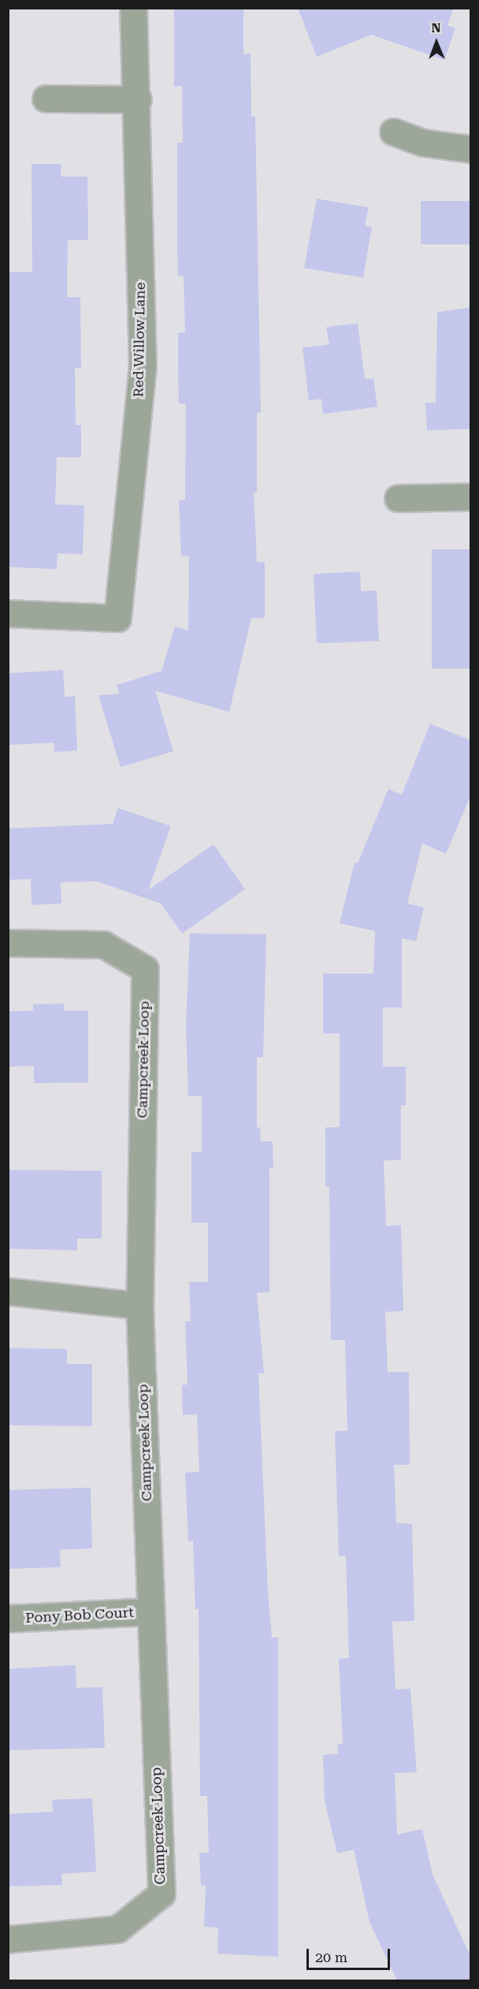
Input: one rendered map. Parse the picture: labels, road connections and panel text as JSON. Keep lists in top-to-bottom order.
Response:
{
  "streets": {
    "street": ["Red Willow Lane", "Campcreek Loop", "Pony Bob Court"]
  },
  "crossings": [
    ["Campcreek Loop", "Pony Bob Court"]
  ],
  "scale_bar": "20 m",
  "north": "top"
}
